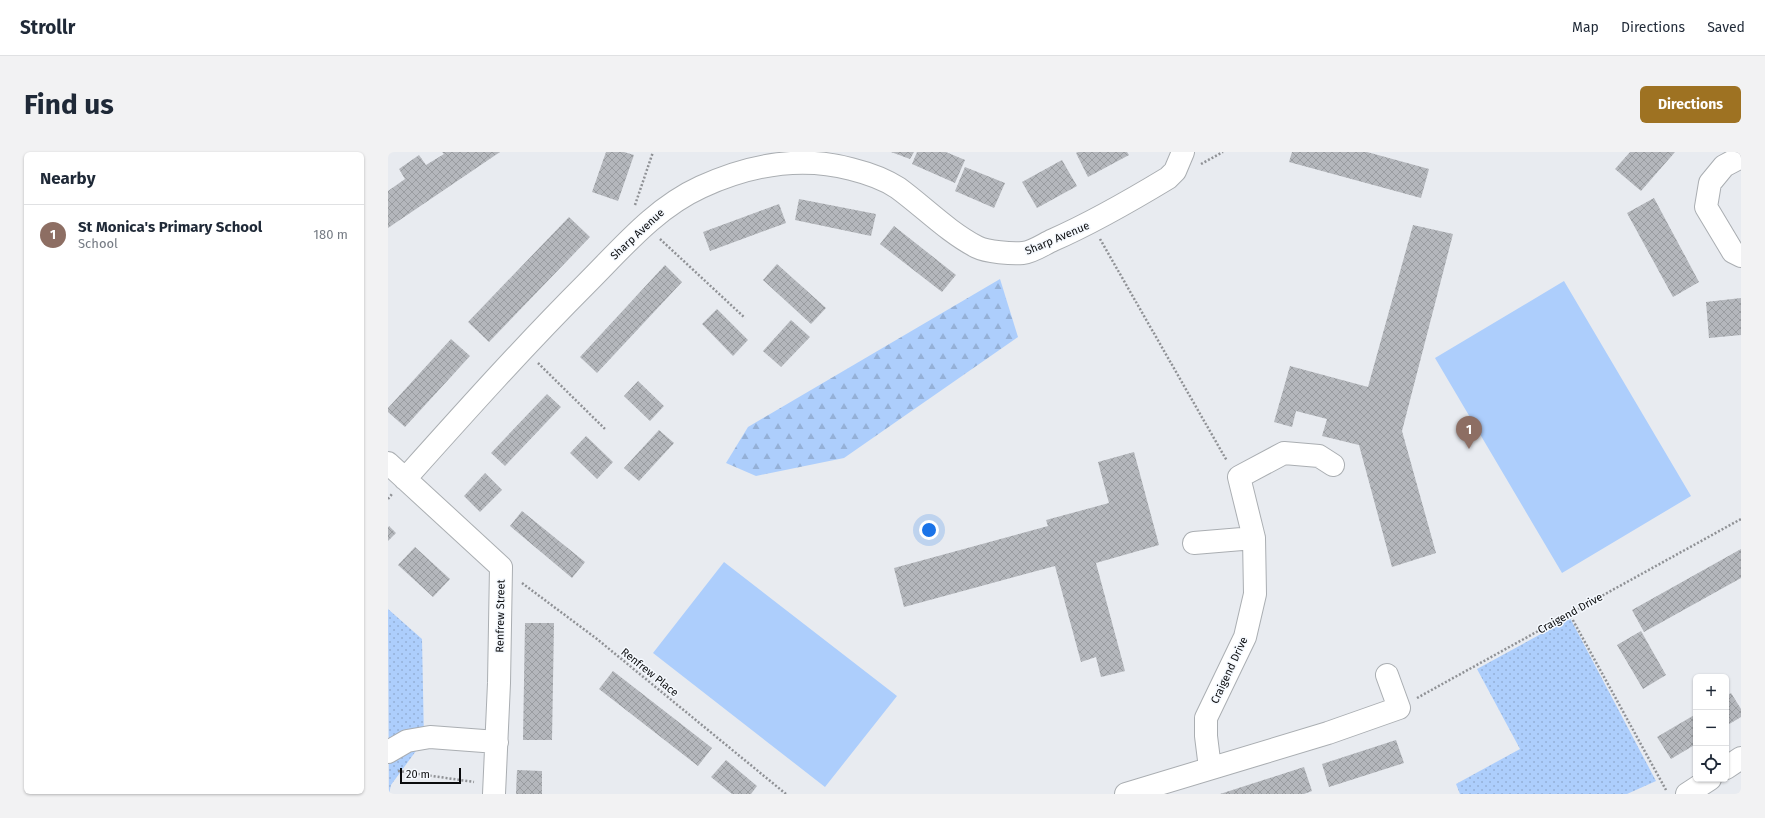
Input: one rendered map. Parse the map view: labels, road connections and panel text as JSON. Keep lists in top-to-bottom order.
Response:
{
  "streets": {
    "street": ["Sharp Avenue", "Craigend Drive", "Renfrew Street"],
    "path": ["Renfrew Place"]
  },
  "crossings": [
    ["Sharp Avenue", "Renfrew Street"],
    ["Renfrew Street", "Renfrew Place"]
  ],
  "scale_bar": "20 m",
  "page": {
    "header": "Strollr",
    "nav": ["Map", "Directions", "Saved"],
    "buttons": "Directions",
    "title": "Find us",
    "heading": "Nearby",
    "list": [
      {
        "mark": "1",
        "name": "St Monica's Primary School",
        "note": "School",
        "value": "180 m"
      }
    ],
    "pins": "1",
    "map_buttons": ["+", "−"],
    "scale": "20 m"
  }
}
